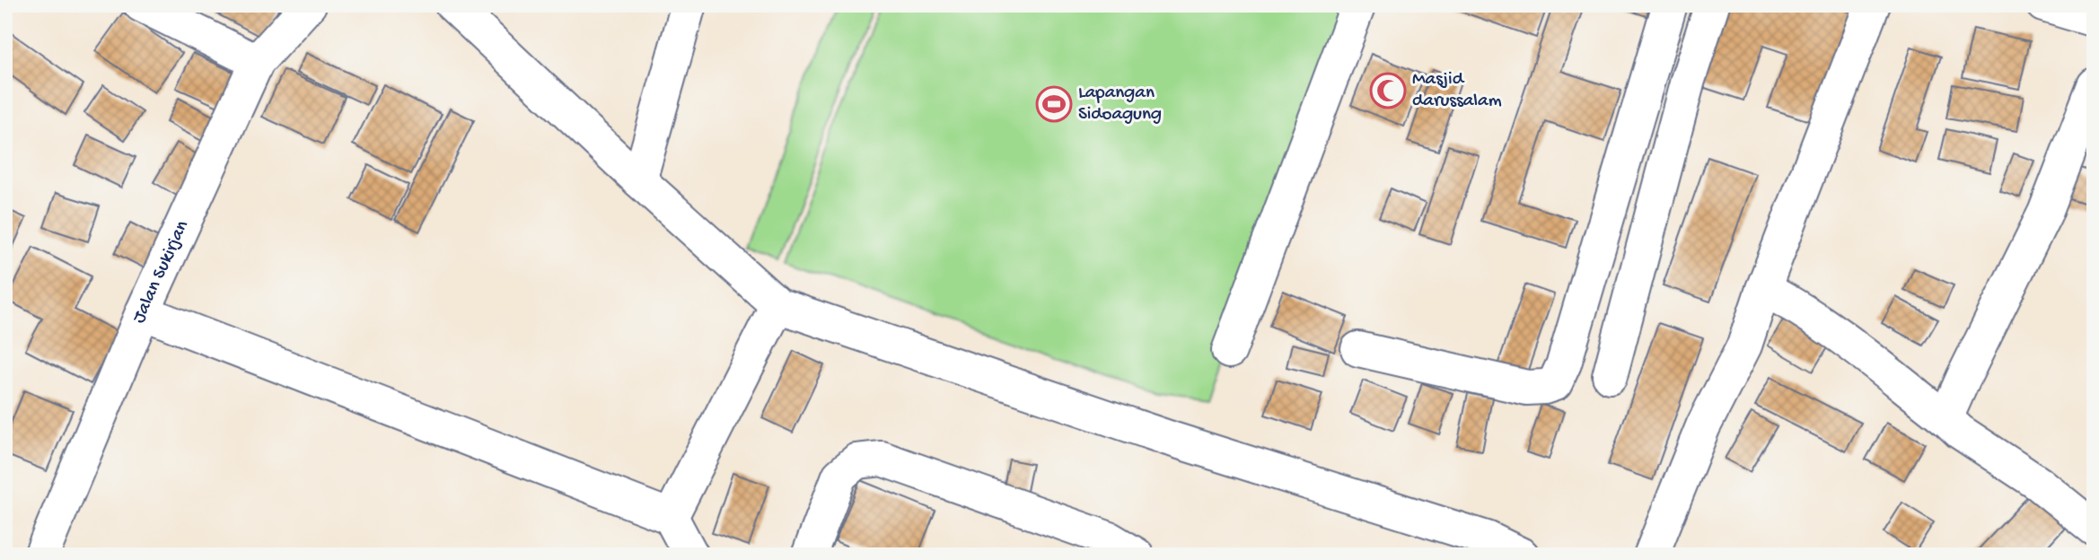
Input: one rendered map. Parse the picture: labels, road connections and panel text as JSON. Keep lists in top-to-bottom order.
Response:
{
  "streets": {
    "street": ["Jalan Sukirjan"]
  },
  "places": {
    "mosque": ["Masjid darussalam"],
    "sports": ["Lapangan Sidoagung"]
  }
}
